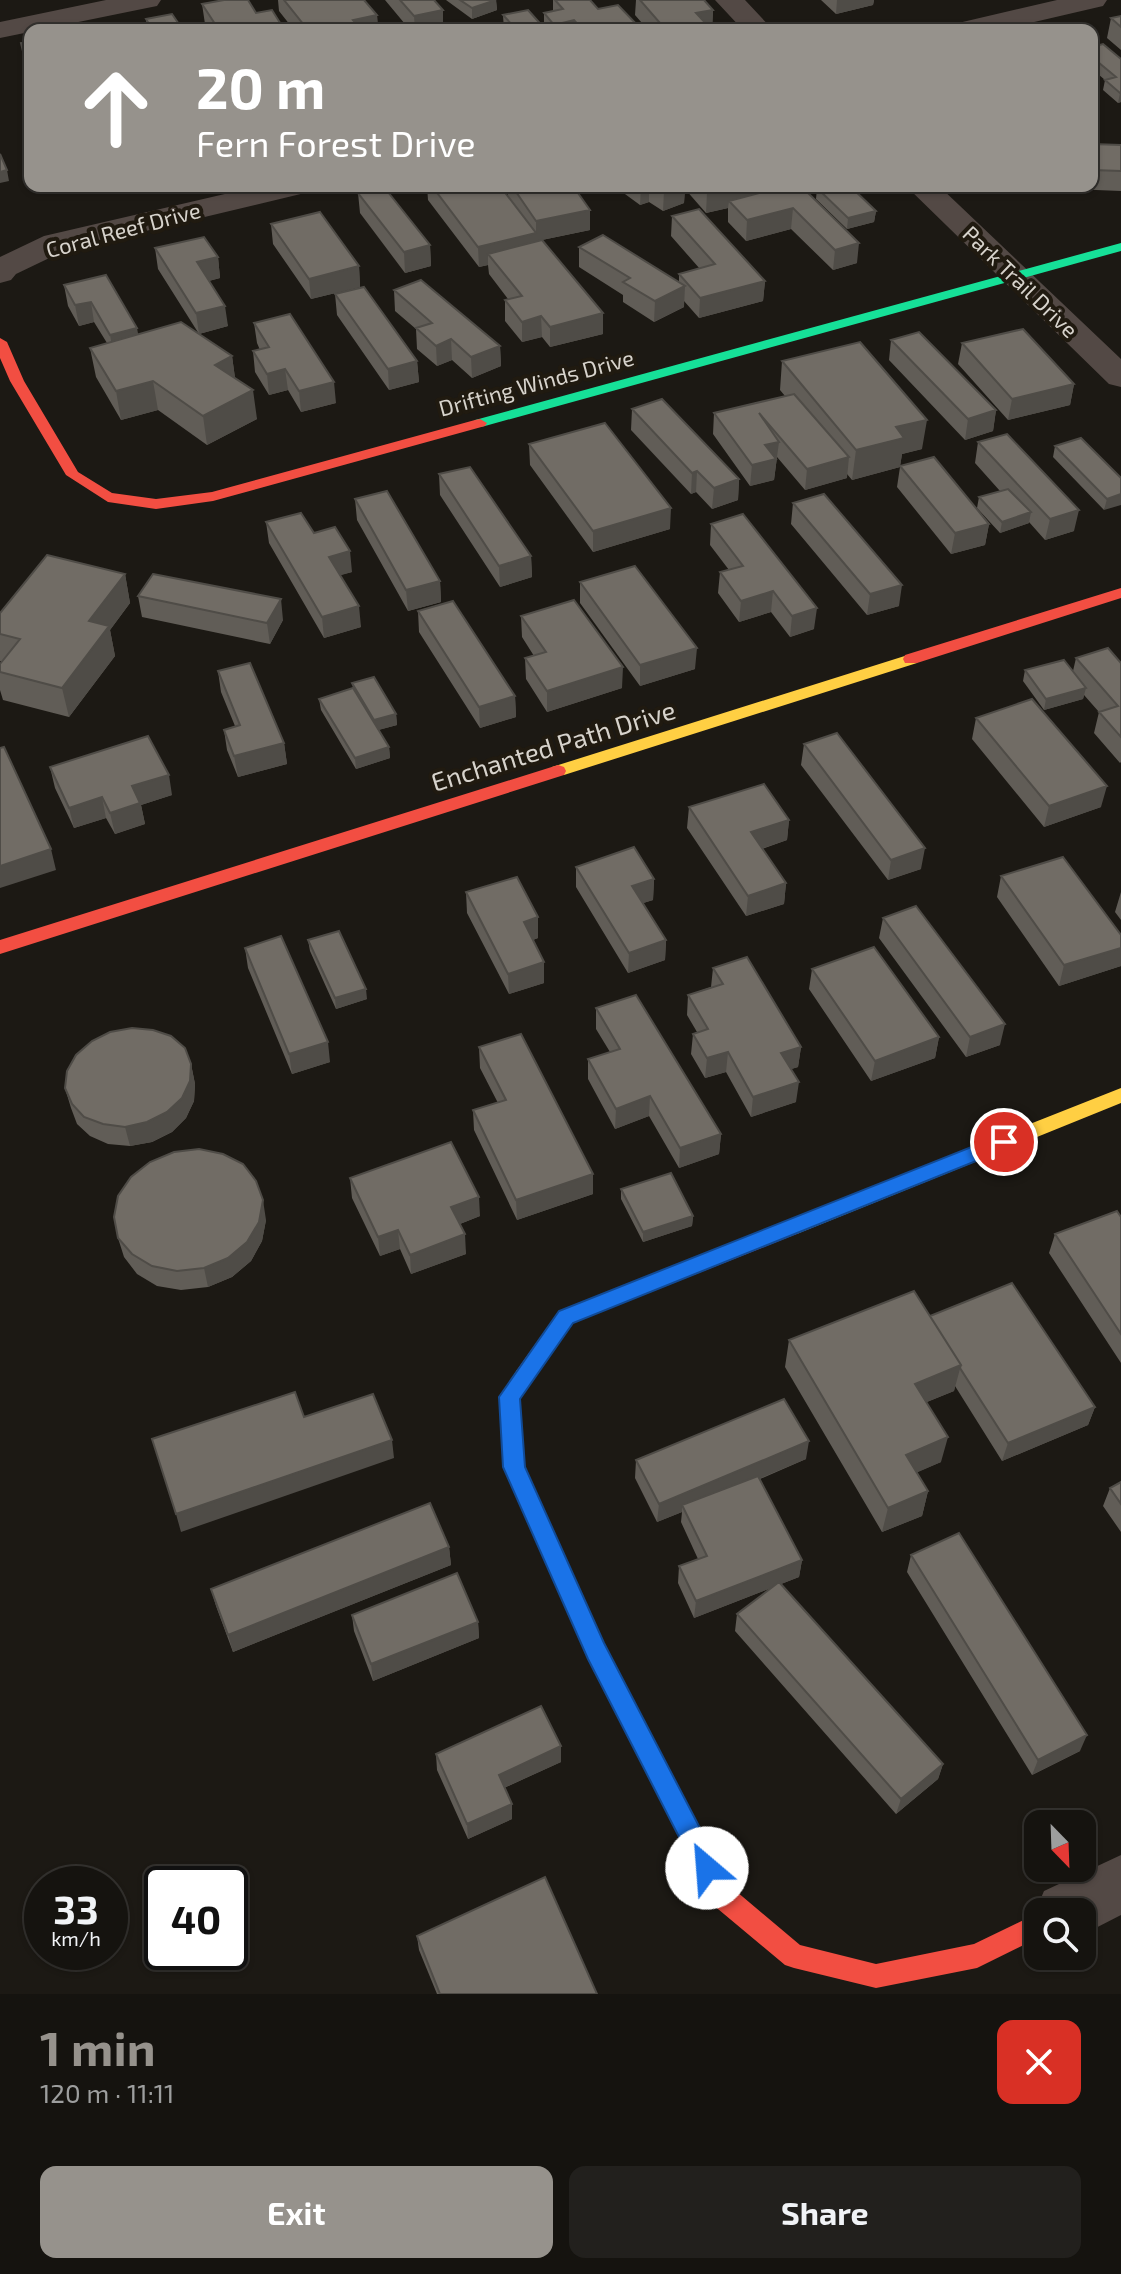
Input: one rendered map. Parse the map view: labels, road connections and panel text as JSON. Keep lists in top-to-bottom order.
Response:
{
  "streets": {
    "street": [
      "Coral Reef Drive",
      "Park Trail Drive",
      "Drifting Winds Drive",
      "Enchanted Path Drive"
    ]
  },
  "crossings": [
    ["Park Trail Drive", "Drifting Winds Drive"]
  ],
  "north": "bottom right",
  "page": {
    "turn": ["20 m", "Fern Forest Drive"],
    "speed": "33 km/h",
    "limit": "40",
    "heading": ["1 min", "120 m · 11:11"],
    "buttons": ["Exit", "Share"]
  }
}
